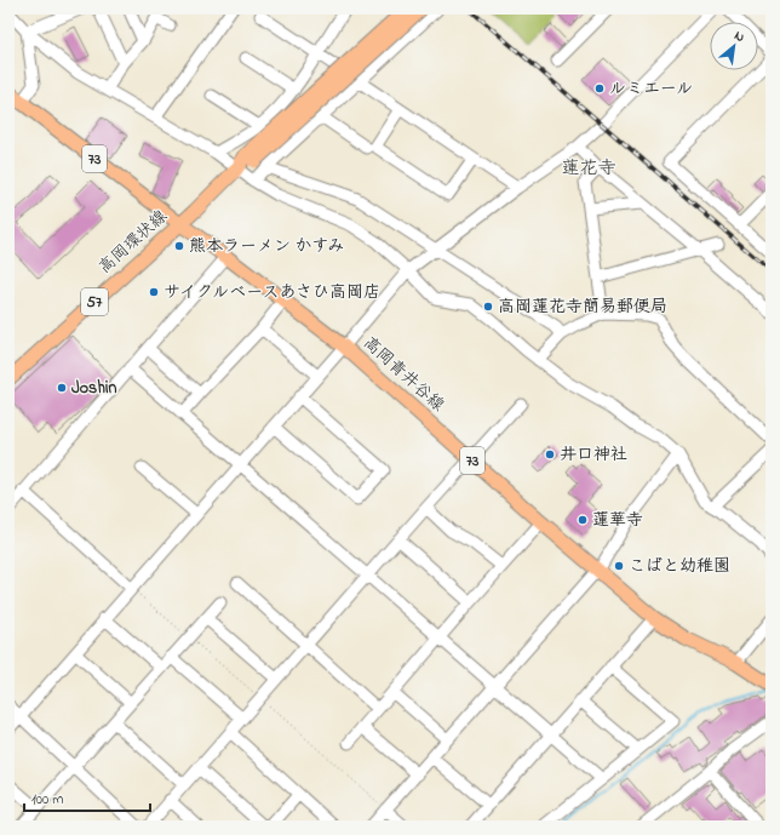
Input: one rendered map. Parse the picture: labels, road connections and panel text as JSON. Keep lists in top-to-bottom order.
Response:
{
  "streets": {
    "main road": [
      "73",
      "高岡環状線",
      "57",
      "高岡青井谷線"
    ]
  },
  "crossings": [
    ["高岡環状線", "高岡青井谷線"]
  ],
  "districts": ["蓮花寺"],
  "places": [
    "ルミエール",
    "熊本ラーメン かすみ",
    "サイクルベースあさひ高岡店",
    "高岡蓮花寺簡易郵便局",
    "Joshin",
    "井口神社",
    "蓮華寺",
    "こばと幼稚園"
  ],
  "scale_bar": "100 m",
  "north": "top right"
}
